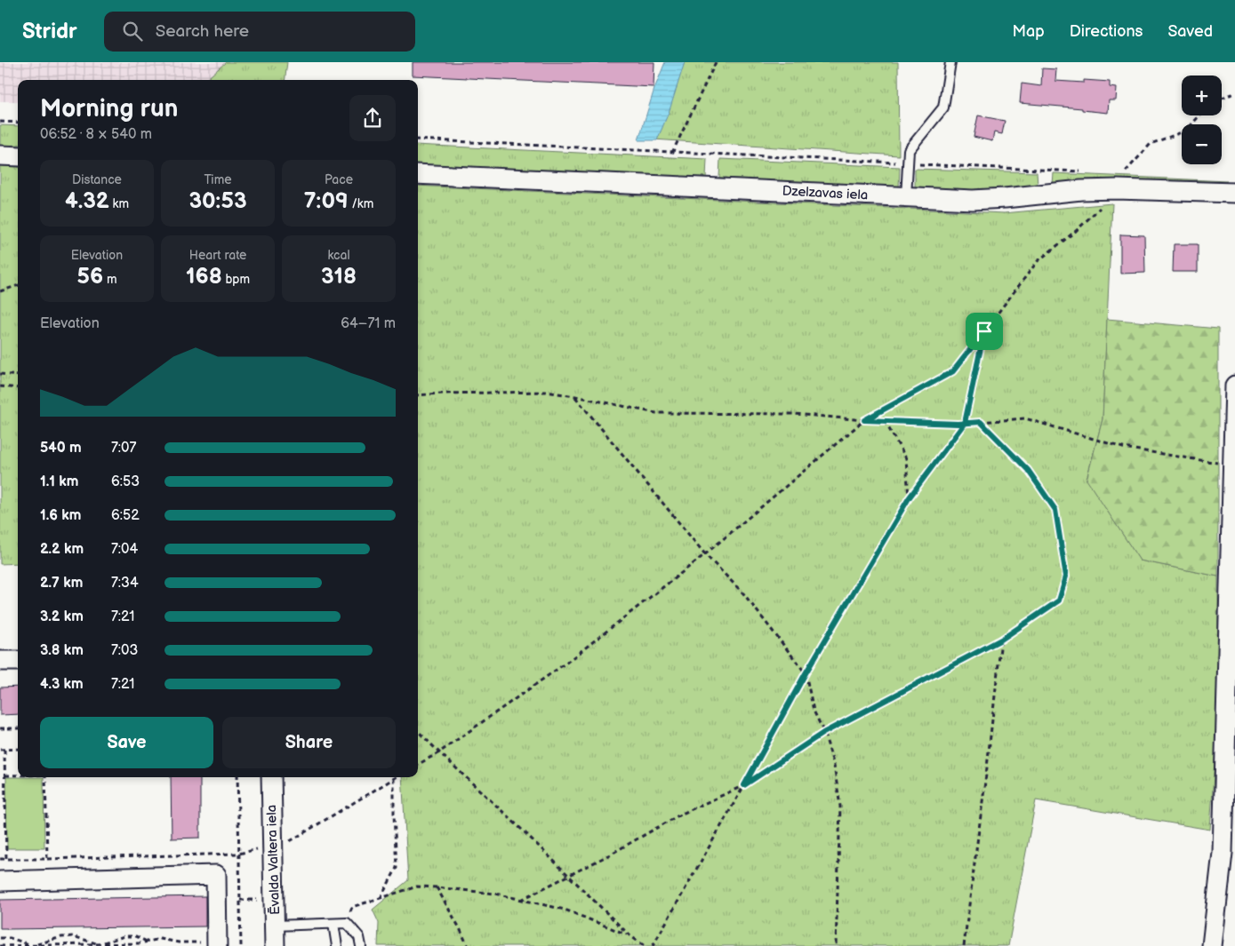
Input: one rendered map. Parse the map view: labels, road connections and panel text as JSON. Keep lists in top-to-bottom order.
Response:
{
  "streets": {
    "street": ["Dzelzavas iela", "Ēvalda Valtera iela"]
  },
  "page": {
    "header": "Stridr",
    "search": "Search here",
    "nav": ["Map", "Directions", "Saved"],
    "map_buttons": ["+", "−"],
    "heading": ["Morning run", "06:52 · 8 × 540 m"],
    "stats": [
      ["Distance", "4.32 km"],
      ["Time", "30:53"],
      ["Pace", "7:09 /km"],
      ["Elevation", "56 m"],
      ["Heart rate", "168 bpm"],
      ["kcal", "318"]
    ],
    "chart": ["Elevation", "64–71 m"],
    "list": [
      {
        "name": "540 m",
        "note": "7:07"
      },
      {
        "name": "1.1 km",
        "note": "6:53"
      },
      {
        "name": "1.6 km",
        "note": "6:52"
      },
      {
        "name": "2.2 km",
        "note": "7:04"
      },
      {
        "name": "2.7 km",
        "note": "7:34"
      },
      {
        "name": "3.2 km",
        "note": "7:21"
      },
      {
        "name": "3.8 km",
        "note": "7:03"
      },
      {
        "name": "4.3 km",
        "note": "7:21"
      }
    ],
    "buttons": ["Save", "Share"]
  }
}
